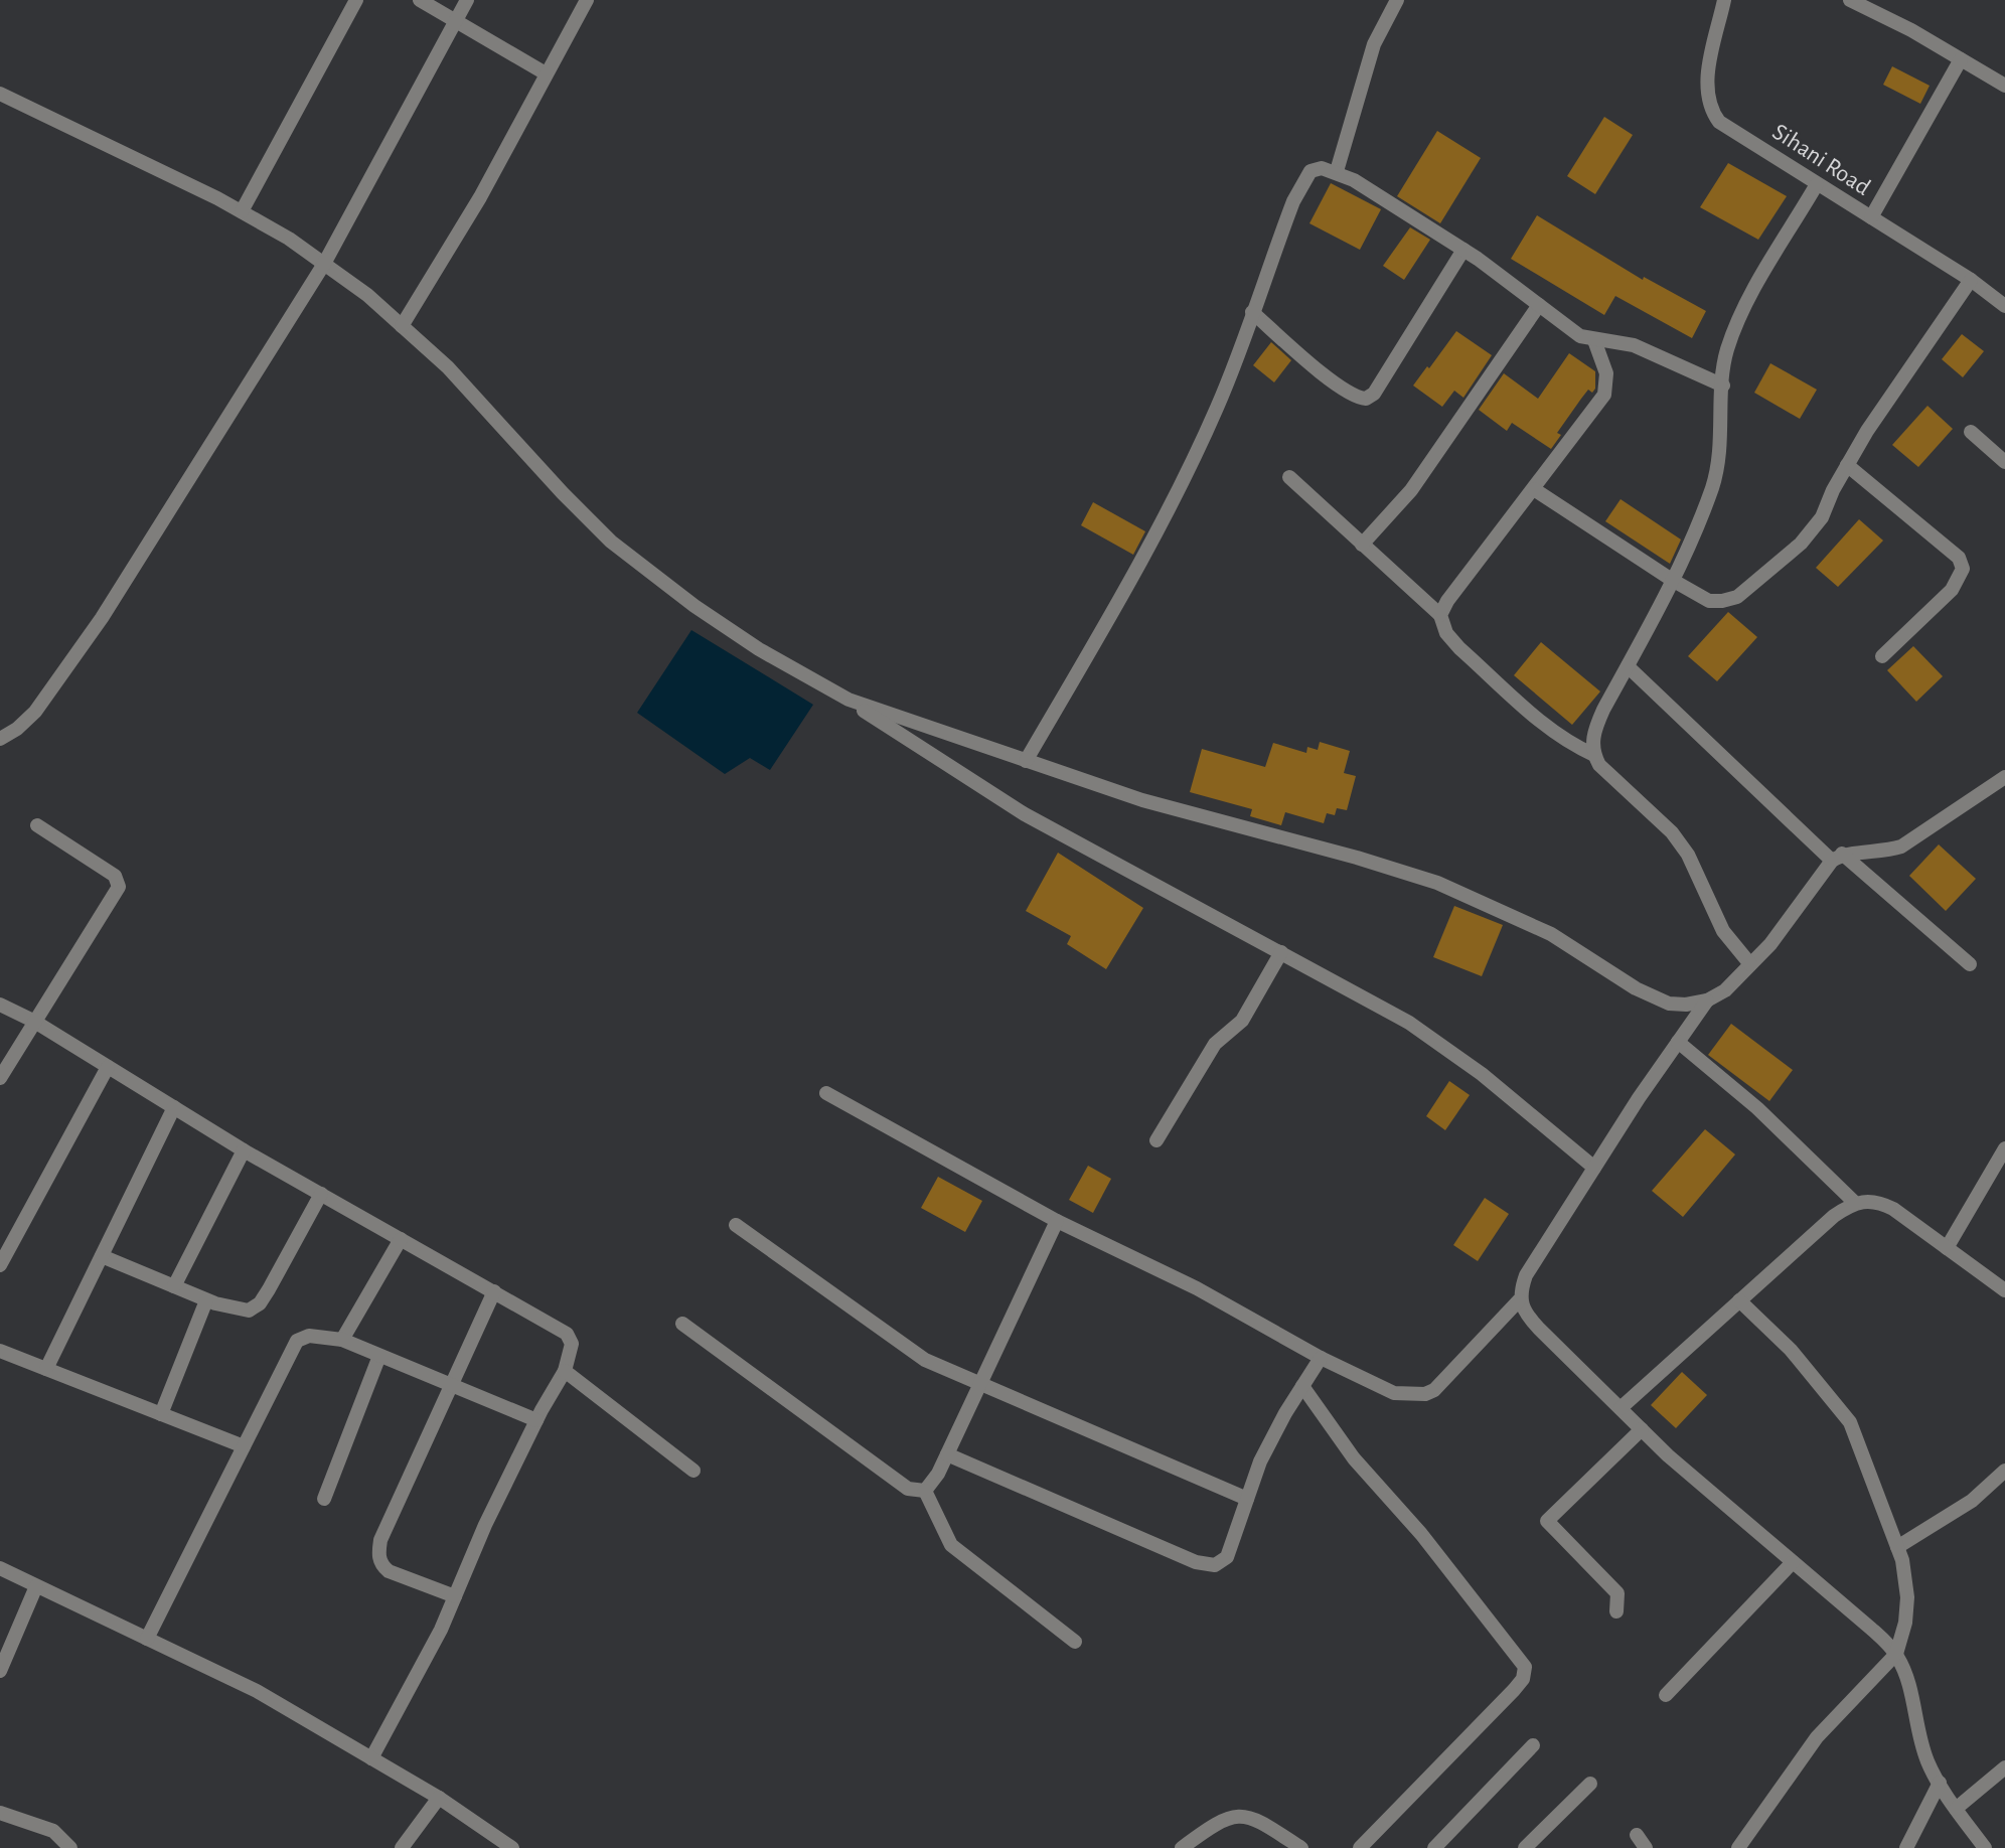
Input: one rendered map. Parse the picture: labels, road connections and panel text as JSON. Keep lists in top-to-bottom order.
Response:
{
  "streets": {
    "street": ["Sihani Road"]
  }
}
